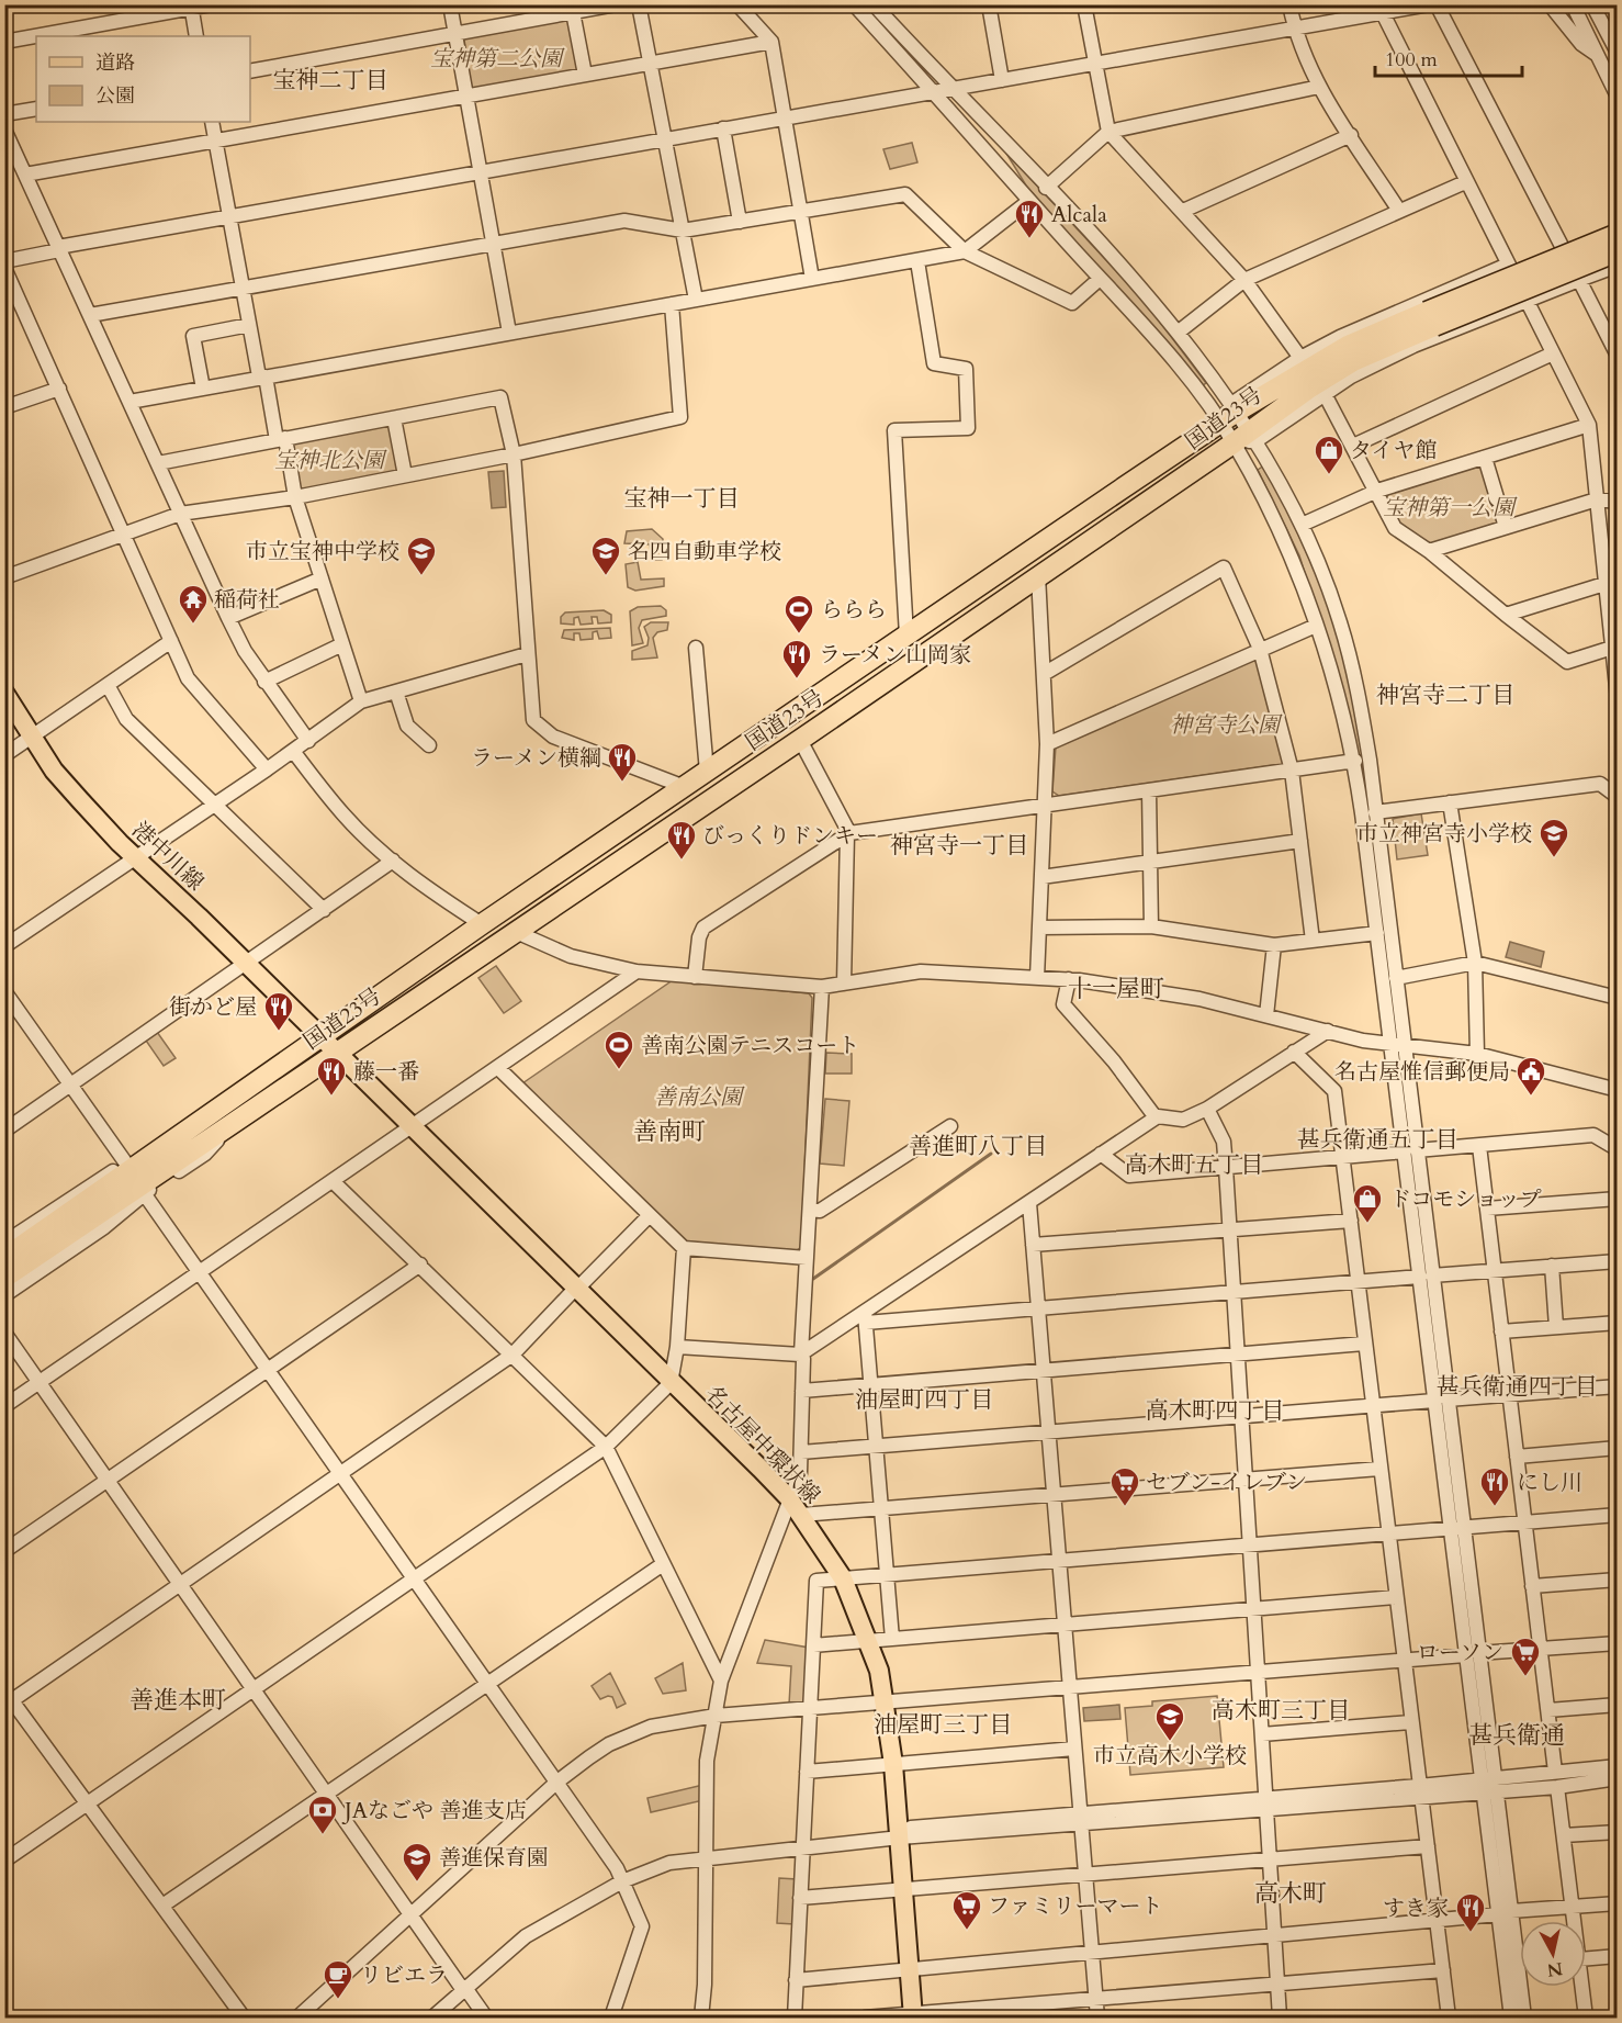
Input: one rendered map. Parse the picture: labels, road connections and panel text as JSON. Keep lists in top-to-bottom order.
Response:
{
  "streets": {
    "highway": ["国道23号"],
    "main road": ["港中川線", "名古屋中環状線"]
  },
  "crossings": [
    ["国道23号", "港中川線"],
    ["国道23号", "名古屋中環状線"],
    ["港中川線", "名古屋中環状線"]
  ],
  "districts": [
    "宝神二丁目",
    "宝神一丁目",
    "神宮寺二丁目",
    "神宮寺一丁目",
    "十一屋町",
    "善南町",
    "甚兵衛通五丁目",
    "善進町八丁目",
    "高木町五丁目",
    "甚兵衛通四丁目",
    "油屋町四丁目",
    "高木町四丁目",
    "善進本町",
    "高木町三丁目",
    "油屋町三丁目",
    "甚兵衛通",
    "高木町"
  ],
  "parks": [
    "宝神第二公園",
    "宝神北公園",
    "宝神第一公園",
    "神宮寺公園",
    "善南公園"
  ],
  "places": {
    "restaurant": [
      "Alcala",
      "ラーメン山岡家",
      "ラーメン横綱",
      "びっくりドンキー",
      "街かど屋",
      "藤一番",
      "にし川",
      "すき家"
    ],
    "shop": ["タイヤ館", "ドコモショップ"],
    "school or university": [
      "市立宝神中学校",
      "名四自動車学校",
      "市立神宮寺小学校",
      "市立高木小学校",
      "善進保育園"
    ],
    "temple": ["稲荷社"],
    "sports": ["ららら", "善南公園テニスコート"],
    "public building": ["名古屋惟信郵便局"],
    "supermarket": ["セブン-イレブン", "ローソン", "ファミリーマート"],
    "bank": ["JAなごや 善進支店"],
    "cafe": ["リビエラ"]
  },
  "legend": ["道路", "公園"],
  "scale_bar": "100 m",
  "north": "bottom"
}
